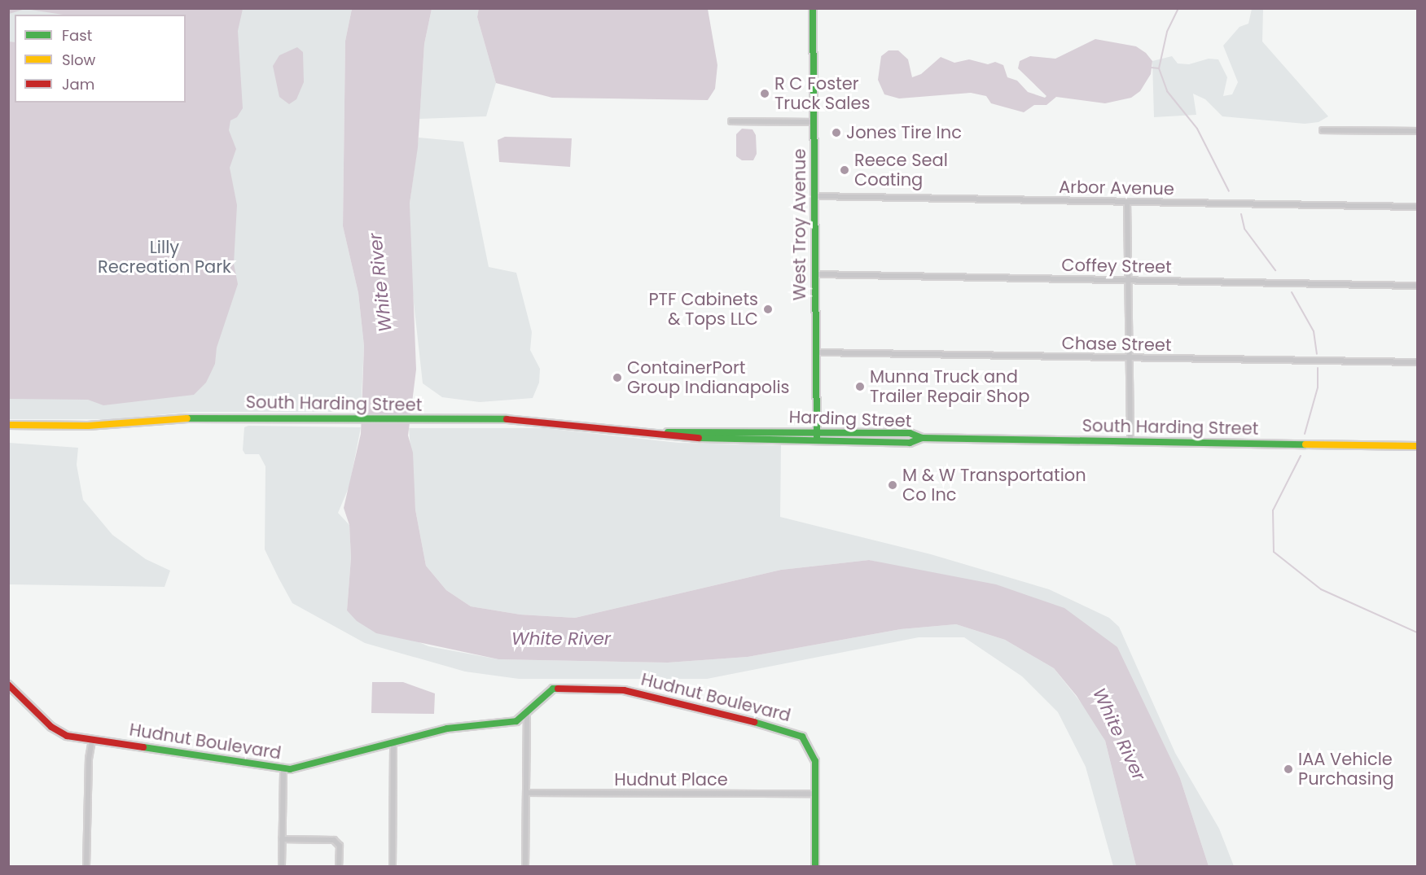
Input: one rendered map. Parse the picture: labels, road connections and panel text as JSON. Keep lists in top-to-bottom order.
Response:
{
  "streets": {
    "main road": [
      "West Troy Avenue",
      "South Harding Street",
      "Harding Street",
      "Hudnut Boulevard"
    ],
    "street": [
      "Arbor Avenue",
      "Coffey Street",
      "Chase Street",
      "Hudnut Place"
    ]
  },
  "crossings": [
    ["Arbor Avenue", "West Troy Avenue"],
    ["West Troy Avenue", "Coffey Street"],
    ["West Troy Avenue", "Chase Street"],
    ["West Troy Avenue", "Harding Street"],
    ["South Harding Street", "Harding Street"],
    ["Hudnut Boulevard", "Hudnut Place"]
  ],
  "water": ["White River"],
  "parks": ["Lilly Recreation Park"],
  "places": [
    "R C Foster Truck Sales",
    "Jones Tire Inc",
    "Reece Seal Coating",
    "PTF Cabinets & Tops LLC",
    "ContainerPort Group Indianapolis",
    "Munna Truck and Trailer Repair Shop",
    "M & W Transportation Co Inc",
    "IAA Vehicle Purchasing"
  ],
  "legend": ["Fast", "Slow", "Jam"]
}
